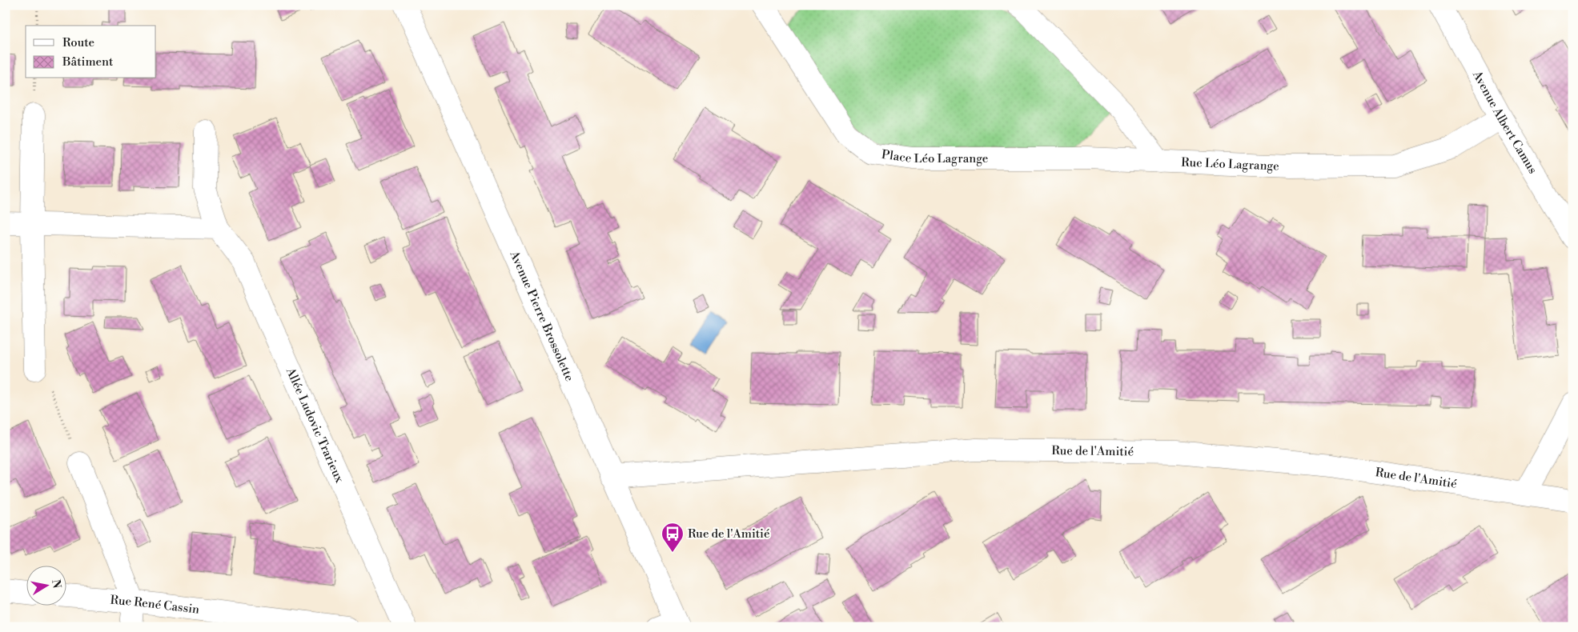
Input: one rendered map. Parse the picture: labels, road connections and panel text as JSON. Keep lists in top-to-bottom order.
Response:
{
  "streets": {
    "street": [
      "Avenue Albert Camus",
      "Place Léo Lagrange",
      "Rue Léo Lagrange",
      "Avenue Pierre Brossolette",
      "Allée Ludovic Trarieux",
      "Rue de l'Amitié",
      "Rue René Cassin"
    ]
  },
  "crossings": [
    ["Avenue Albert Camus", "Rue Léo Lagrange"],
    ["Place Léo Lagrange", "Rue Léo Lagrange"],
    ["Avenue Pierre Brossolette", "Rue de l'Amitié"]
  ],
  "places": {
    "bus stop": ["Rue de l'Amitié"]
  },
  "legend": ["Route", "Bâtiment"],
  "north": "right"
}
